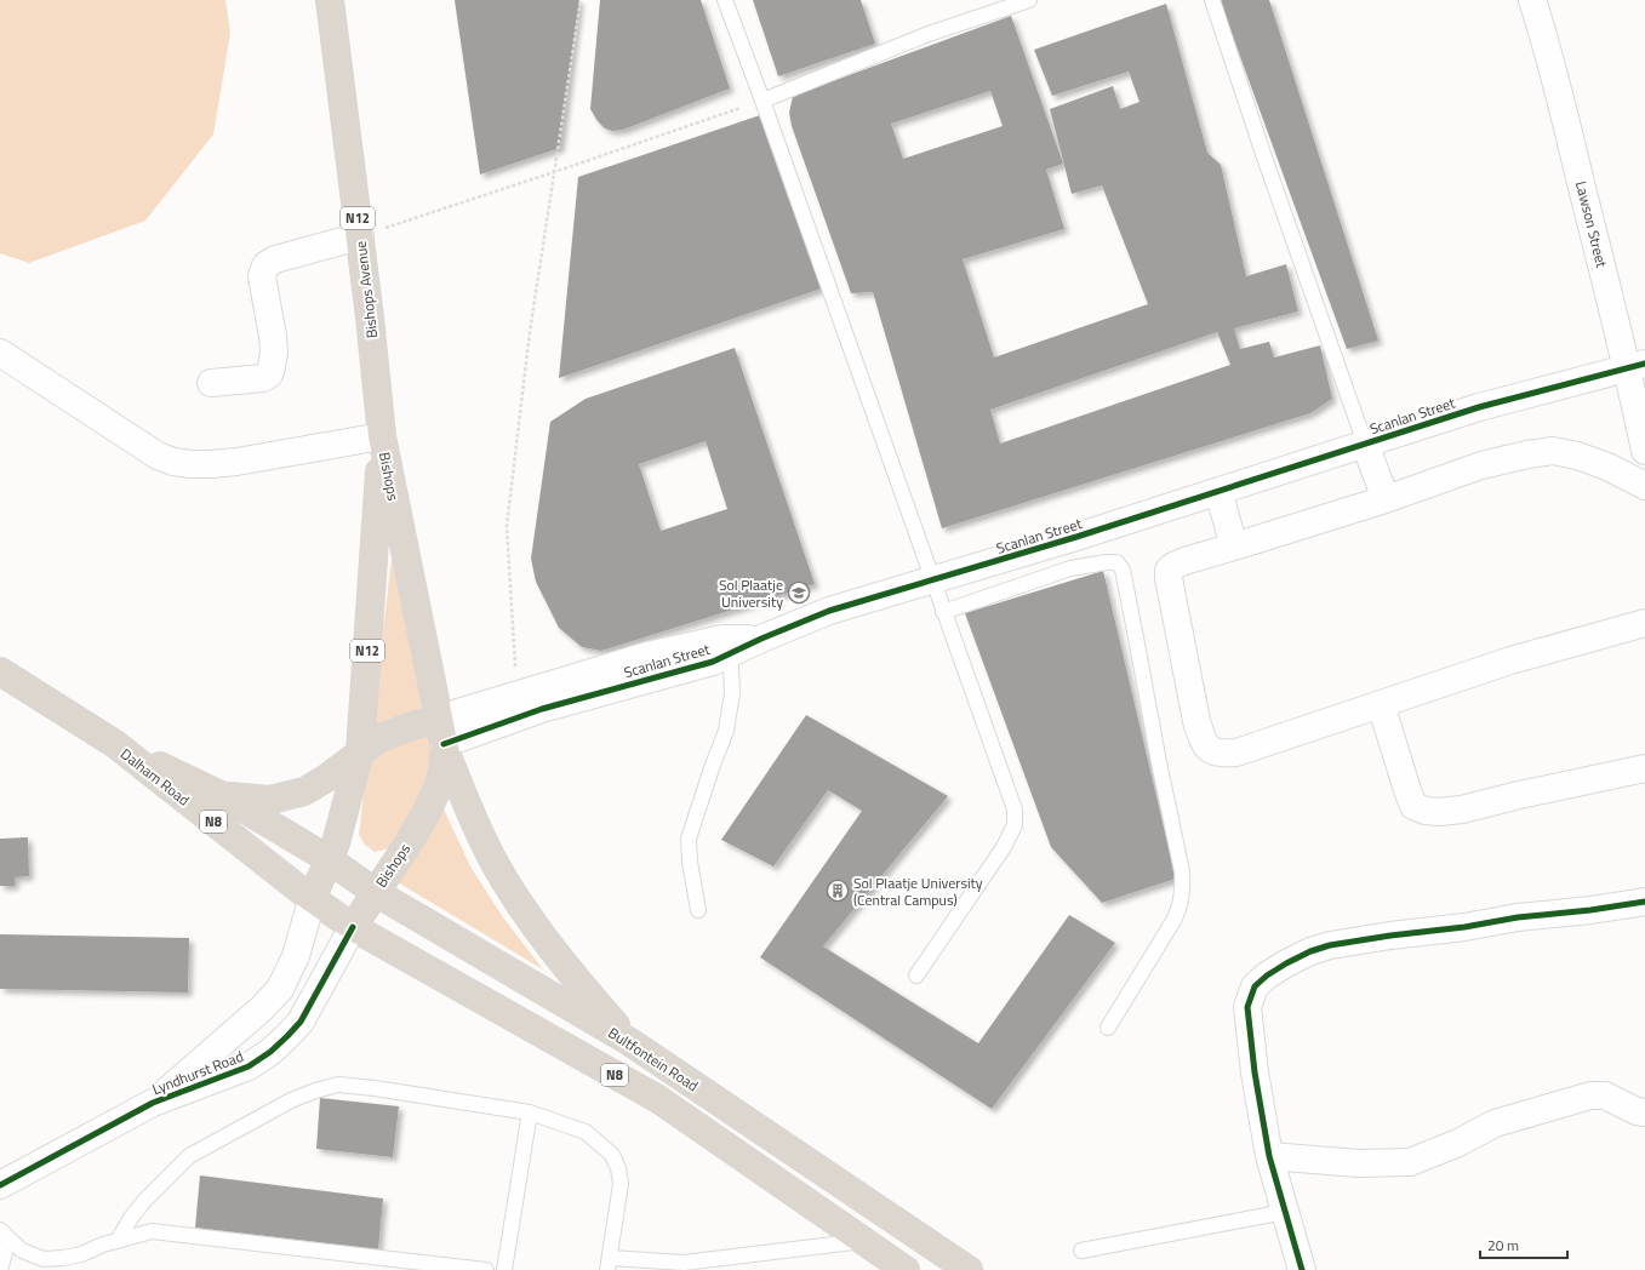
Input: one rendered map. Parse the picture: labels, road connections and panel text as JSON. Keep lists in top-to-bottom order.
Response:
{
  "streets": {
    "highway": [
      "N12",
      "Bishops Avenue",
      "Bishops",
      "Dalham Road",
      "N8",
      "Bultfontein Road"
    ],
    "street": ["Lawson Street", "Scanlan Street", "Lyndhurst Road"]
  },
  "crossings": [
    ["Lawson Street", "Scanlan Street"],
    ["Bishops Avenue", "Bishops"],
    ["Scanlan Street", "Bishops"],
    ["Bishops", "Dalham Road"],
    ["Bishops", "N8"],
    ["Bishops", "Bultfontein Road"],
    ["Bishops", "Lyndhurst Road"],
    ["Dalham Road", "N8"],
    ["Dalham Road", "Bultfontein Road"],
    ["Dalham Road", "Lyndhurst Road"],
    ["N8", "Lyndhurst Road"]
  ],
  "places": {
    "school or university": ["Sol Plaatje University"],
    "building": ["Sol Plaatje University (Central Campus)"]
  },
  "scale_bar": "20 m"
}
